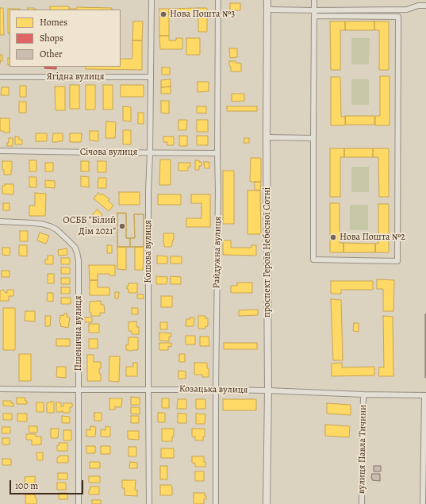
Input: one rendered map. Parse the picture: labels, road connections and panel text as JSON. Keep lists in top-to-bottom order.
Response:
{
  "streets": {
    "street": [
      "Ягідна вулиця",
      "Січова вулиця",
      "Кошова вулиця",
      "Райдужна вулиця",
      "проспект Героїв Небесної Сотні",
      "Пшенична вулиця",
      "Козацька вулиця",
      "вулиця Павла Тичини"
    ]
  },
  "crossings": [
    ["Ягідна вулиця", "Кошова вулиця"],
    ["Січова вулиця", "Кошова вулиця"],
    ["Січова вулиця", "Райдужна вулиця"],
    ["Кошова вулиця", "Козацька вулиця"],
    ["Райдужна вулиця", "Козацька вулиця"],
    ["проспект Героїв Небесної Сотні", "Козацька вулиця"],
    ["Пшенична вулиця", "Козацька вулиця"],
    ["Козацька вулиця", "вулиця Павла Тичини"]
  ],
  "places": ["Нова Пошта №3", "ОСББ \"Білий Дім 2021\"", "Нова Пошта №2"],
  "legend": ["Homes", "Shops", "Other"],
  "scale_bar": "100 m"
}
